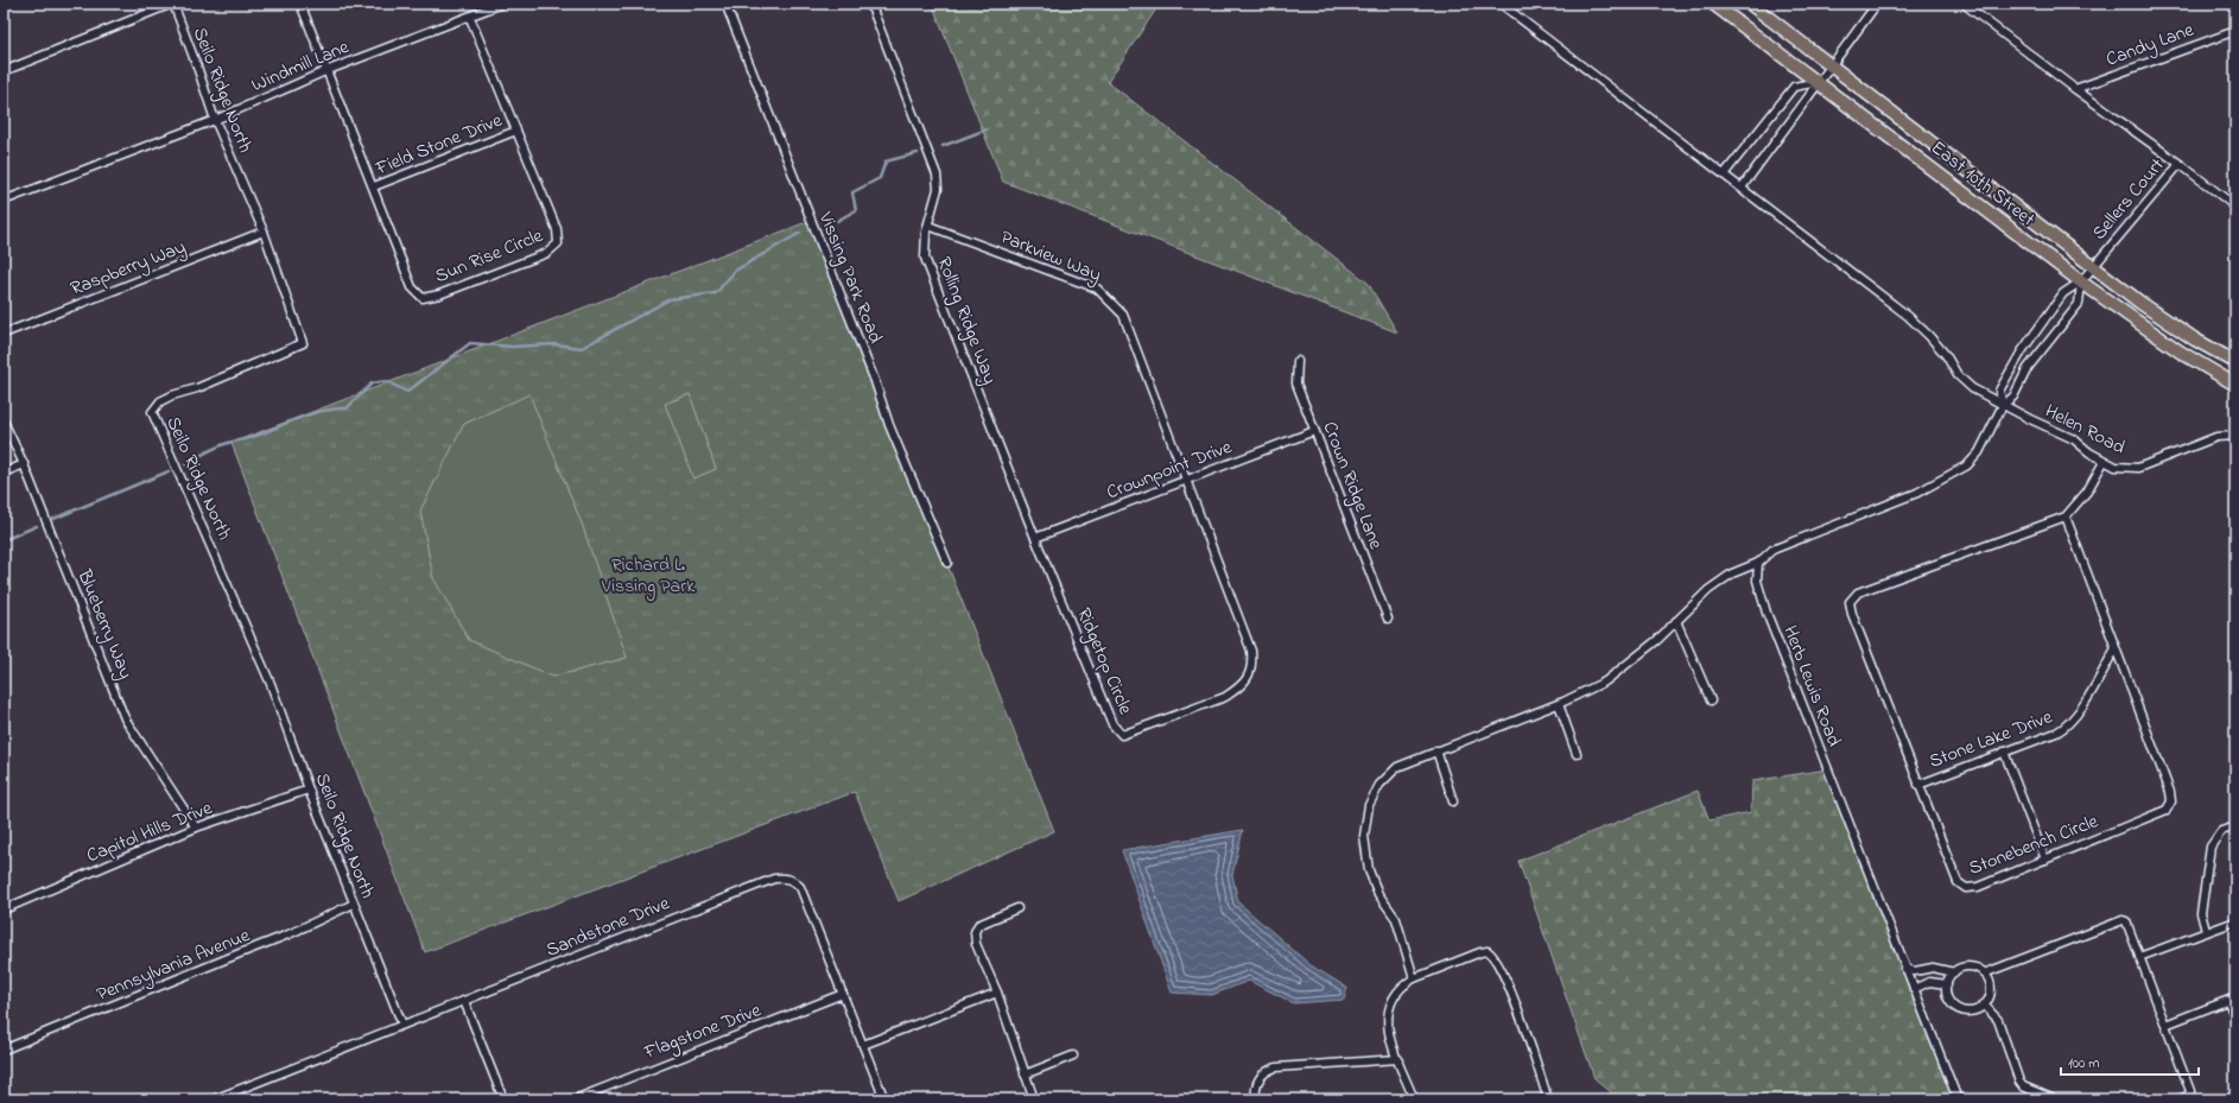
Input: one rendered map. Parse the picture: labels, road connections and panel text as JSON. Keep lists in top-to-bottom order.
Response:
{
  "streets": {
    "main road": ["East 10th Street"],
    "street": [
      "Candy Lane",
      "Windmill Lane",
      "Seilo Ridge North",
      "Field Stone Drive",
      "Sellers Court",
      "Sun Rise Circle",
      "Parkview Way",
      "Raspberry Way",
      "Vissing Park Road",
      "Rolling Ridge Way",
      "Helen Road",
      "Crownpoint Drive",
      "Crown Ridge Lane",
      "Blueberry Way",
      "Ridgetop Circle",
      "Herb Lewis Road",
      "Stone Lake Drive",
      "Capitol Hills Drive",
      "Stonebench Circle",
      "Sandstone Drive",
      "Pennsylvania Avenue",
      "Flagstone Drive"
    ]
  },
  "crossings": [
    ["Windmill Lane", "Seilo Ridge North"],
    ["Windmill Lane", "Sun Rise Circle"],
    ["Seilo Ridge North", "Raspberry Way"],
    ["Seilo Ridge North", "Capitol Hills Drive"],
    ["Seilo Ridge North", "Sandstone Drive"],
    ["Seilo Ridge North", "Pennsylvania Avenue"],
    ["Field Stone Drive", "Sun Rise Circle"],
    ["East 10th Street", "Sellers Court"],
    ["Parkview Way", "Rolling Ridge Way"],
    ["Parkview Way", "Crownpoint Drive"],
    ["Parkview Way", "Ridgetop Circle"],
    ["Rolling Ridge Way", "Crownpoint Drive"],
    ["Rolling Ridge Way", "Ridgetop Circle"],
    ["Helen Road", "Stonebench Circle"],
    ["Crownpoint Drive", "Crown Ridge Lane"],
    ["Crownpoint Drive", "Ridgetop Circle"],
    ["Blueberry Way", "Capitol Hills Drive"],
    ["Stone Lake Drive", "Stonebench Circle"],
    ["Sandstone Drive", "Flagstone Drive"]
  ],
  "parks": ["Richard L. Vissing Park"],
  "scale_bar": "100 m"
}
